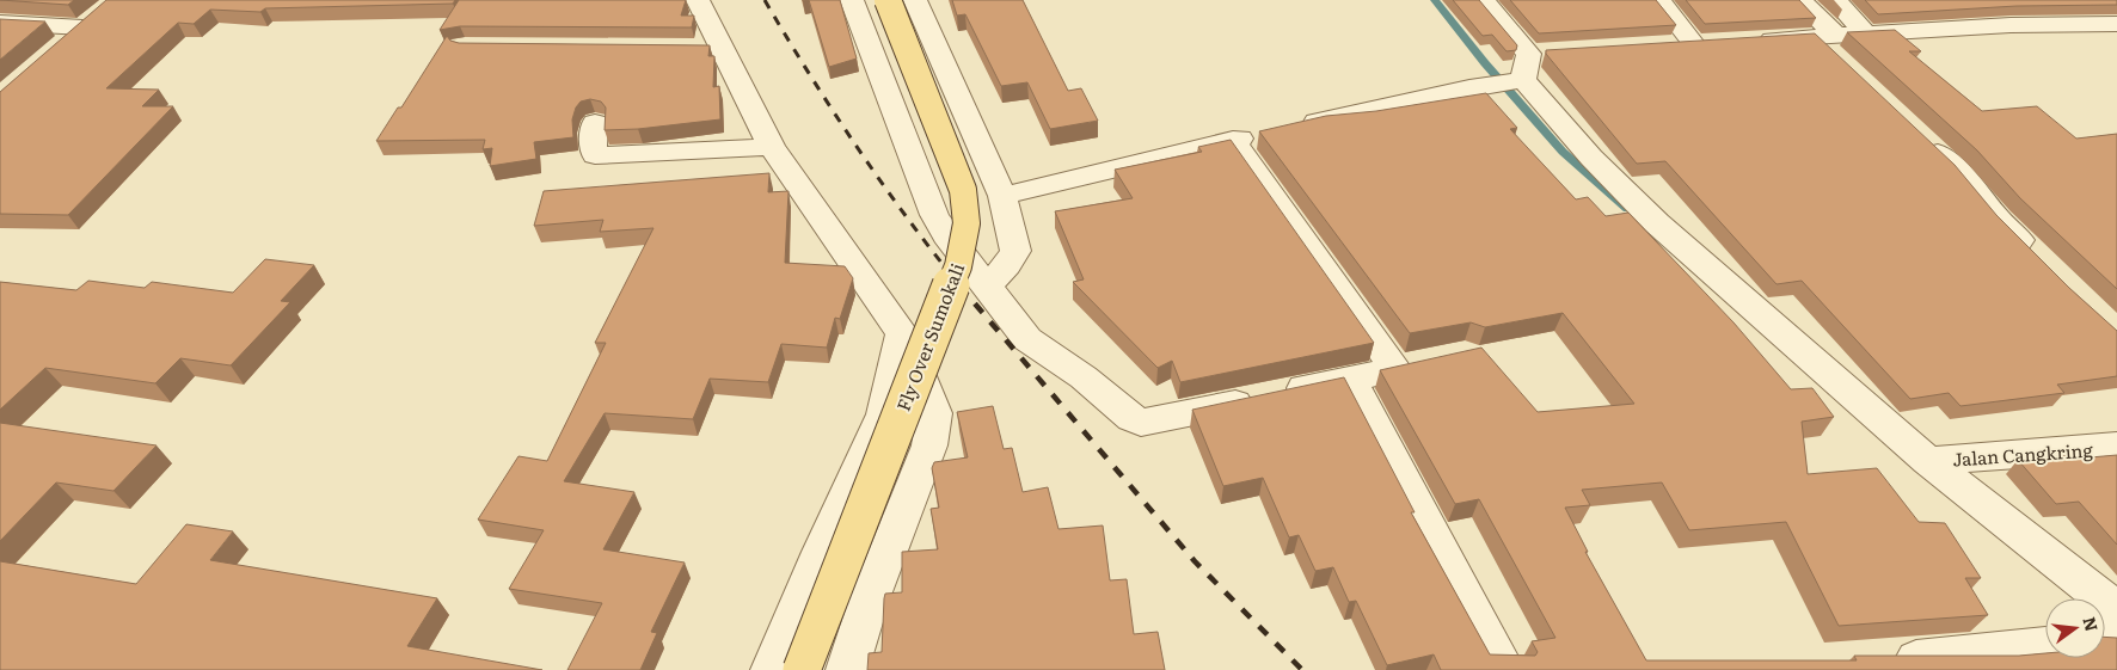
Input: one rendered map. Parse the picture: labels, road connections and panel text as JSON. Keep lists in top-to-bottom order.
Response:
{
  "streets": {
    "main road": ["Fly Over Sumokali"],
    "street": ["Jalan Cangkring"]
  },
  "north": "right"
}
